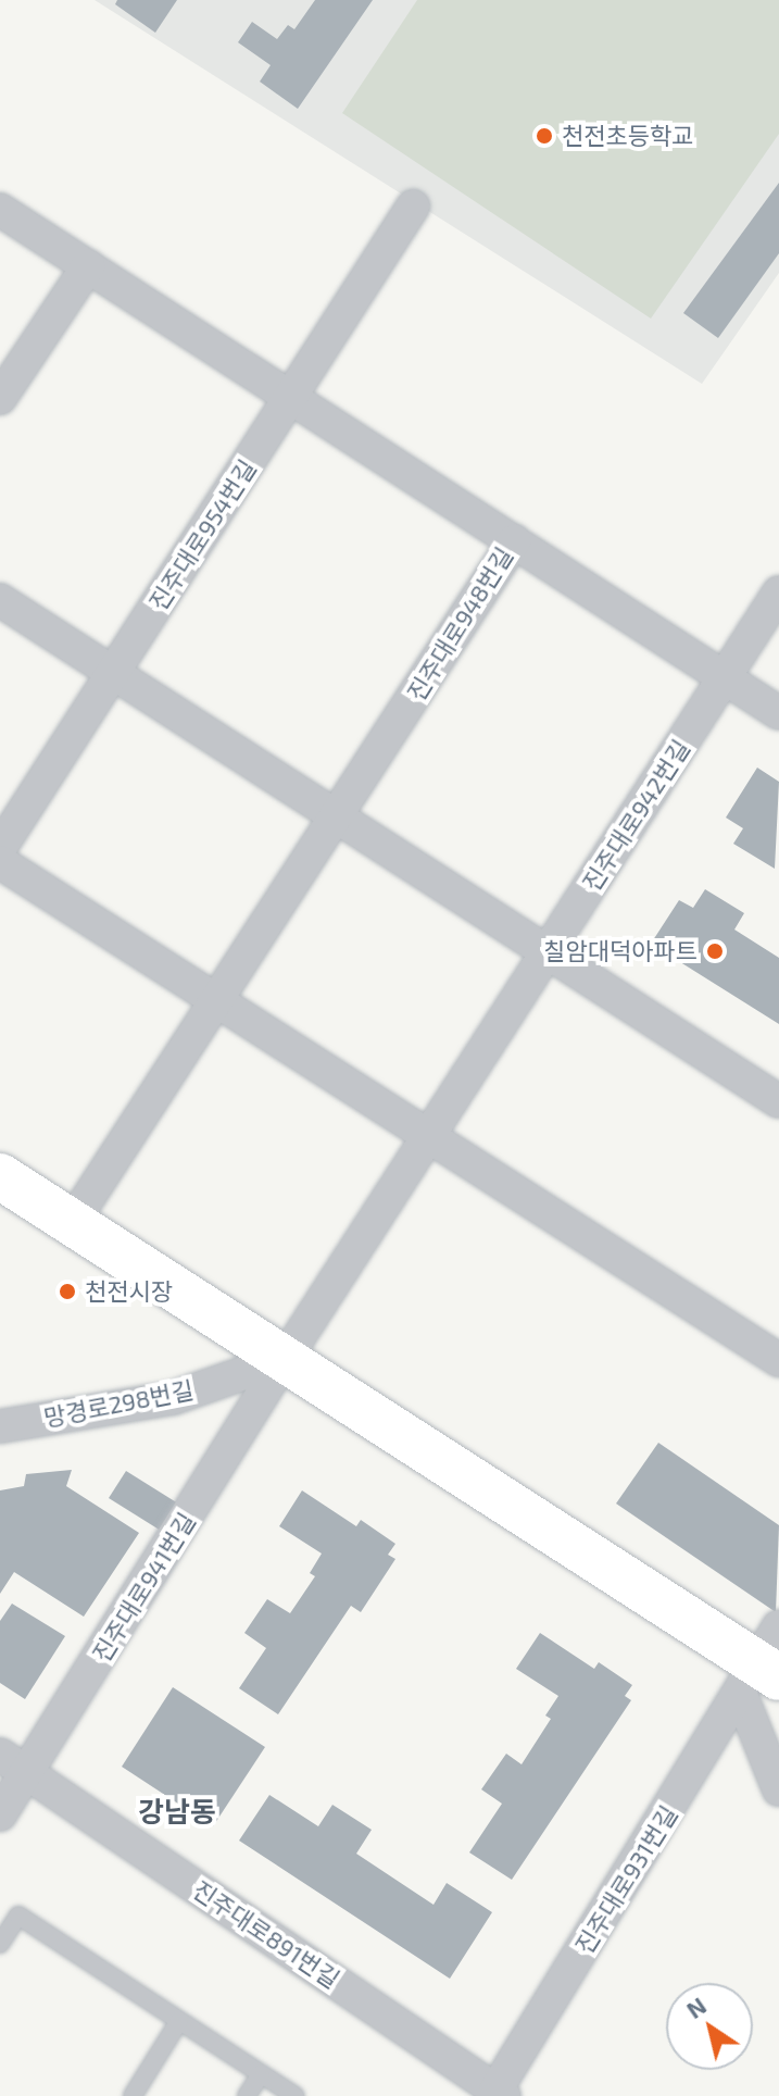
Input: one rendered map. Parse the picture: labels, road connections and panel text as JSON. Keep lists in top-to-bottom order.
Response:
{
  "streets": {
    "street": [
      "진주대로954번길",
      "진주대로948번길",
      "진주대로942번길",
      "망경로298번길",
      "진주대로941번길",
      "진주대로931번길",
      "진주대로891번길"
    ]
  },
  "crossings": [
    ["진주대로954번길", "진주대로948번길"],
    ["진주대로942번길", "망경로298번길"],
    ["진주대로942번길", "진주대로941번길"],
    ["망경로298번길", "진주대로941번길"],
    ["진주대로941번길", "진주대로891번길"],
    ["진주대로931번길", "진주대로891번길"]
  ],
  "districts": ["강남동"],
  "places": ["천전초등학교", "칠암대덕아파트", "천전시장"],
  "north": "top left"
}
